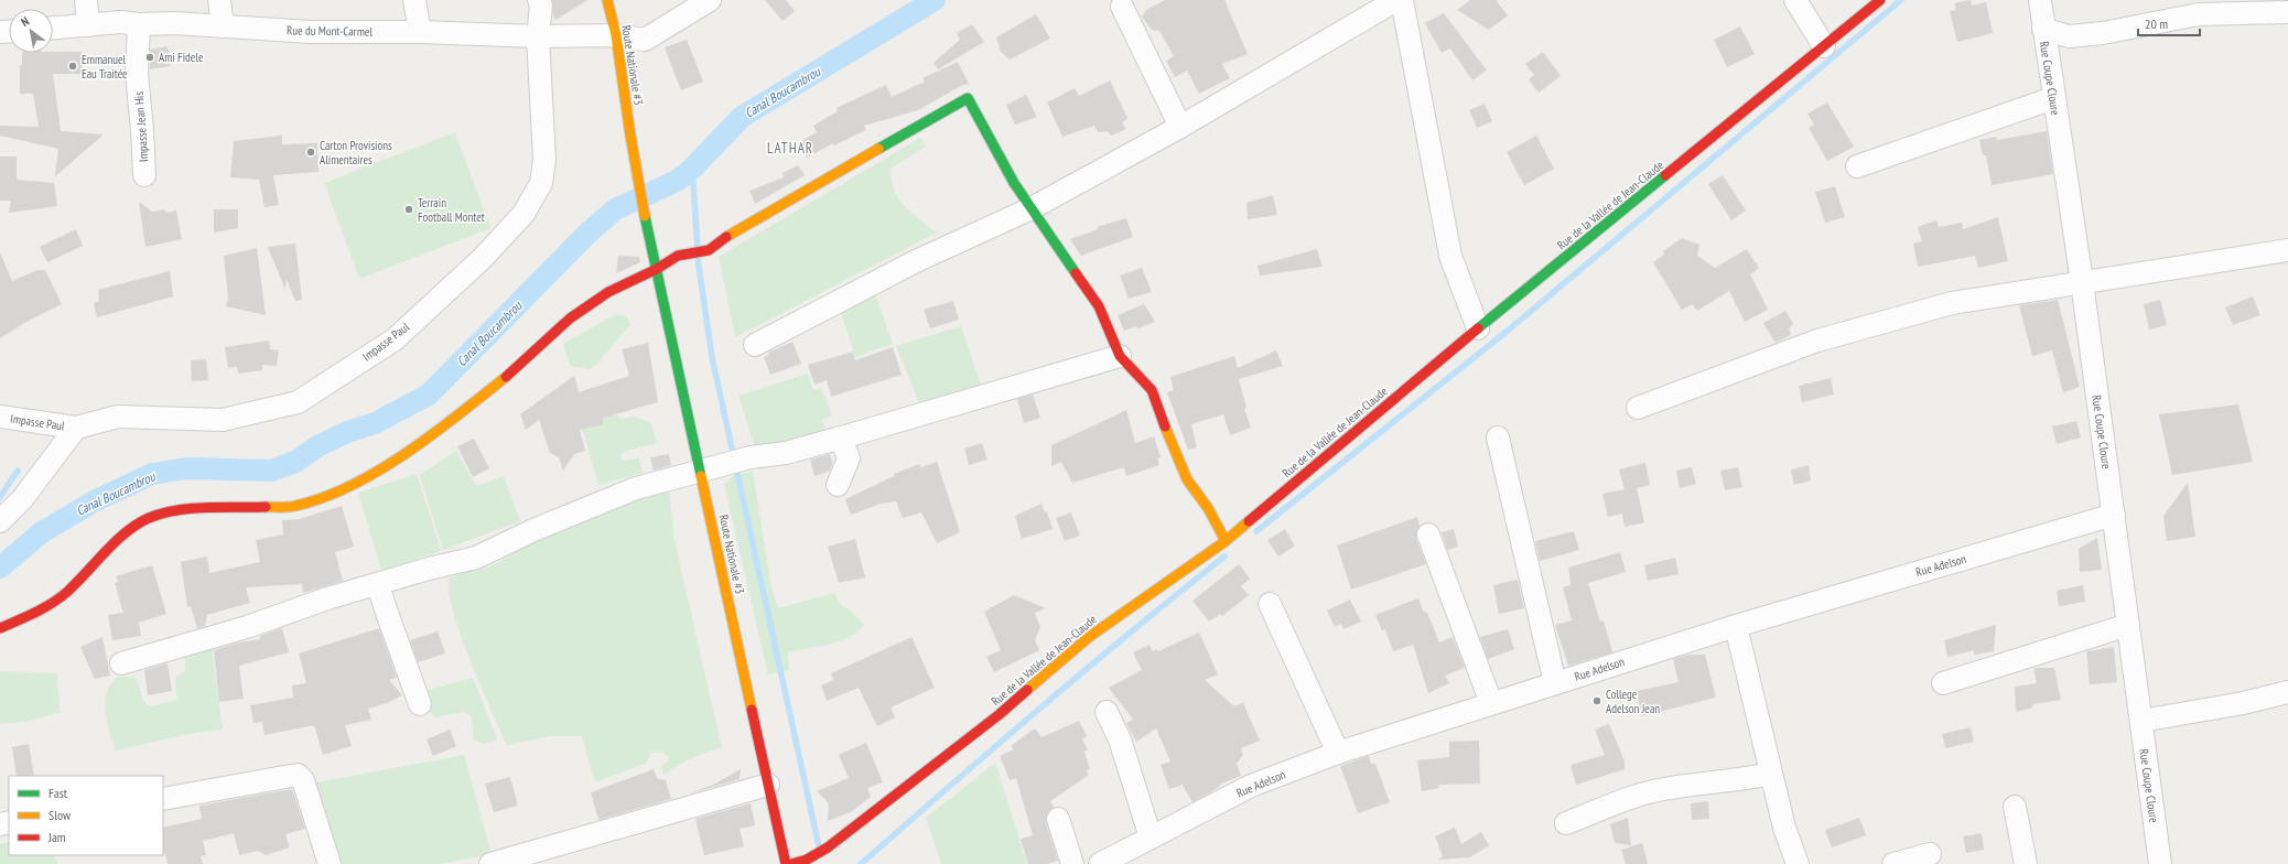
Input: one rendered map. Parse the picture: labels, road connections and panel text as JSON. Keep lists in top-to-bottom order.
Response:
{
  "streets": {
    "street": [
      "Rue du Mont-Carmel",
      "Route Nationale #3",
      "Rue Coupe Cloure",
      "Impasse Jean His",
      "Rue de la Vallée de Jean-Claude",
      "Impasse Paul",
      "Rue Adelson"
    ]
  },
  "crossings": [
    ["Rue du Mont-Carmel", "Route Nationale #3"],
    ["Rue du Mont-Carmel", "Impasse Jean His"],
    ["Rue du Mont-Carmel", "Impasse Paul"],
    ["Rue Coupe Cloure", "Rue Adelson"]
  ],
  "districts": ["LATHAR"],
  "water": ["Canal Boucambrou"],
  "places": [
    "Ami Fidele",
    "Emmanuel Eau Traitée",
    "Carton Provisions Alimentaires",
    "Terrain Football Montet",
    "College Adelson Jean"
  ],
  "legend": ["Fast", "Slow", "Jam"],
  "scale_bar": "20 m",
  "north": "top left"
}
